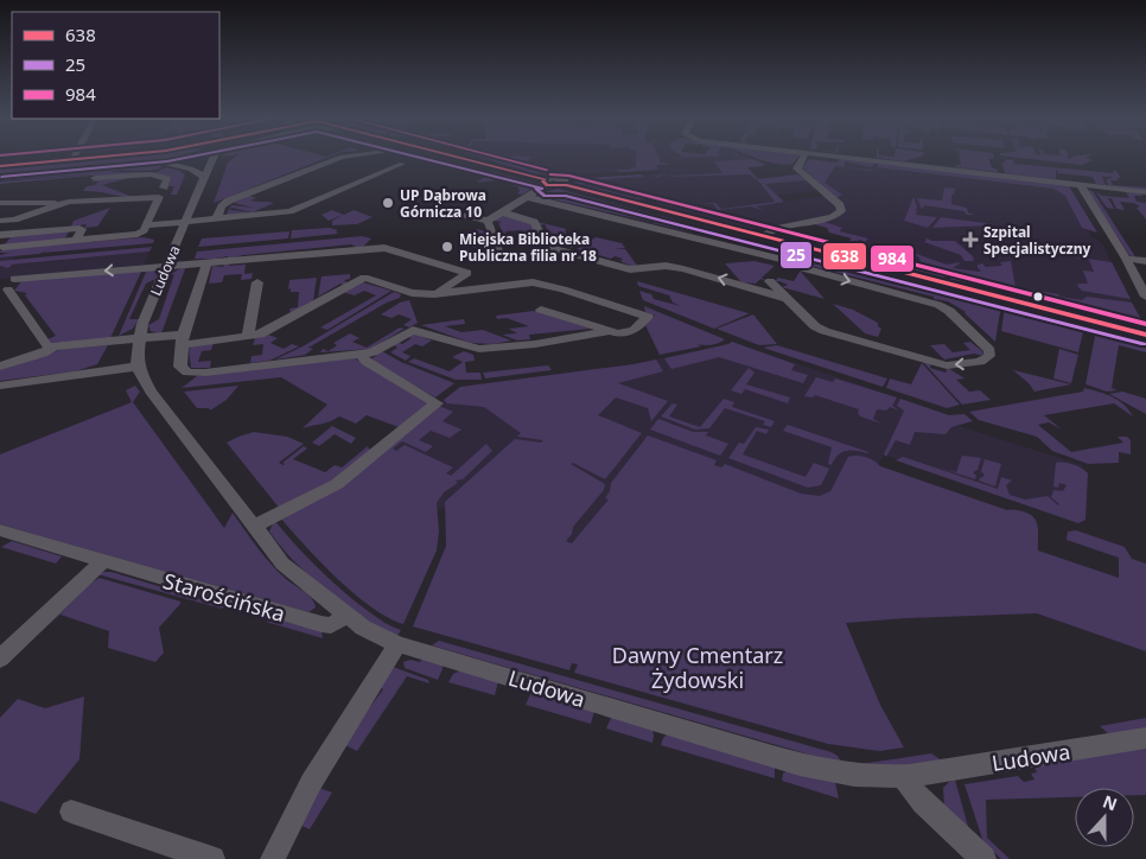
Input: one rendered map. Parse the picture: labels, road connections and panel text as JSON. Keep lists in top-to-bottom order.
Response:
{
  "streets": {
    "street": ["Ludowa", "Starościńska"]
  },
  "crossings": [
    ["Ludowa", "Starościńska"]
  ],
  "parks": ["Dawny Cmentarz Żydowski"],
  "places": {
    "other": ["UP Dąbrowa Górnicza 10", "Miejska Biblioteka Publiczna filia nr 18"],
    "health": ["Szpital Specjalistyczny"]
  },
  "lines": ["transit line 638", "transit line 25", "transit line 984"],
  "legend": ["638", "25", "984"],
  "north": "top"
}
